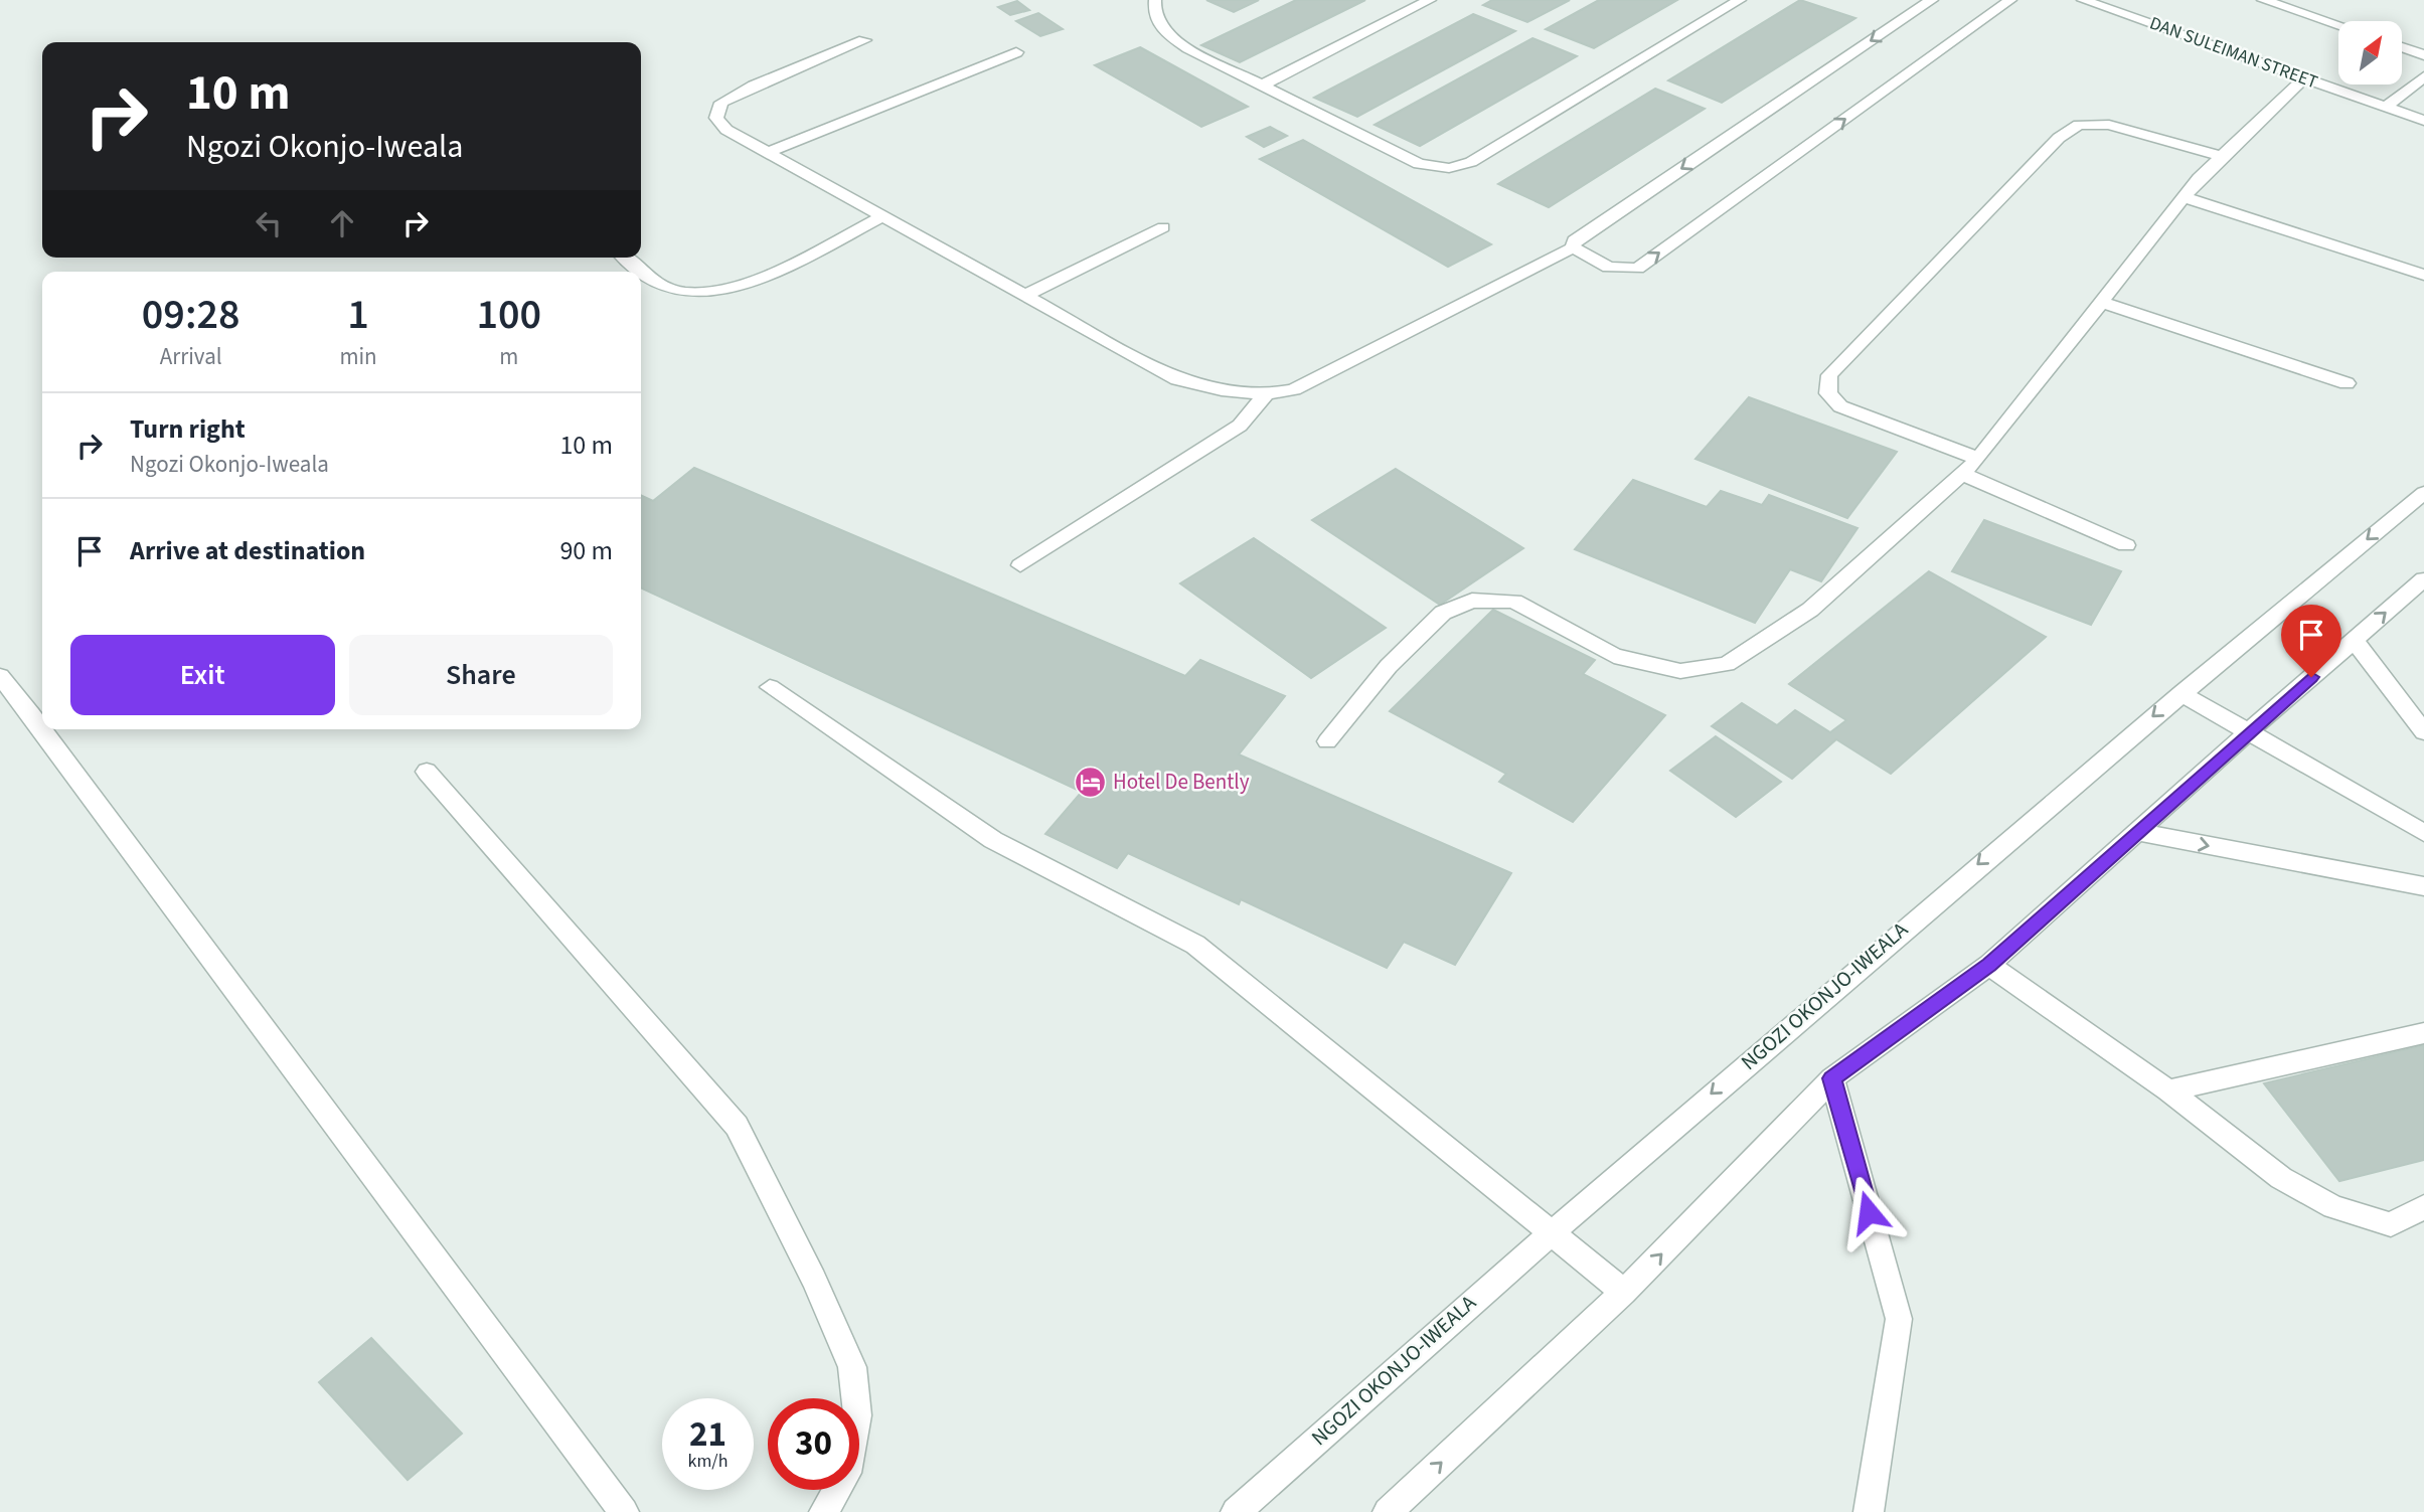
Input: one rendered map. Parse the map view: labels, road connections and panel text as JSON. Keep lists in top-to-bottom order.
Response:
{
  "streets": {
    "street": ["DAN SULEIMAN STREET", "NGOZI OKONJO-IWEALA"]
  },
  "places": {
    "hotel": ["Hotel De Bently"]
  },
  "north": "top right",
  "page": {
    "turn": ["10 m", "Ngozi Okonjo-Iweala"],
    "eta": [
      "09:28",
      "Arrival",
      "1",
      "min",
      "100",
      "m"
    ],
    "list": [
      {
        "name": "Turn right",
        "note": "Ngozi Okonjo-Iweala",
        "value": "10 m"
      },
      {
        "name": "Arrive at destination",
        "value": "90 m"
      }
    ],
    "buttons": ["Exit", "Share"],
    "speed": "21 km/h",
    "limit": "30"
  }
}
